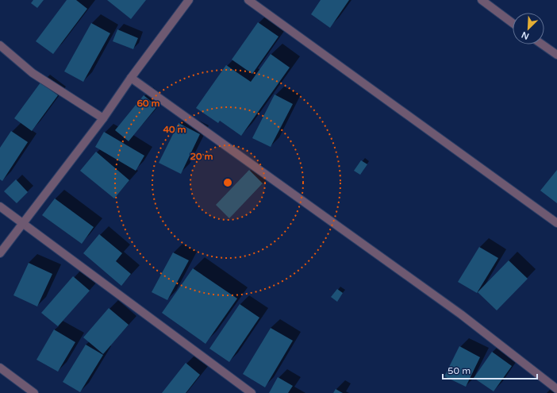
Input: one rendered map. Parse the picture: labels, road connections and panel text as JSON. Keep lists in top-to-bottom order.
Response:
{
  "scale_bar": "50 m",
  "north": "bottom left",
  "rings": ["60 m", "40 m", "20 m"]
}
